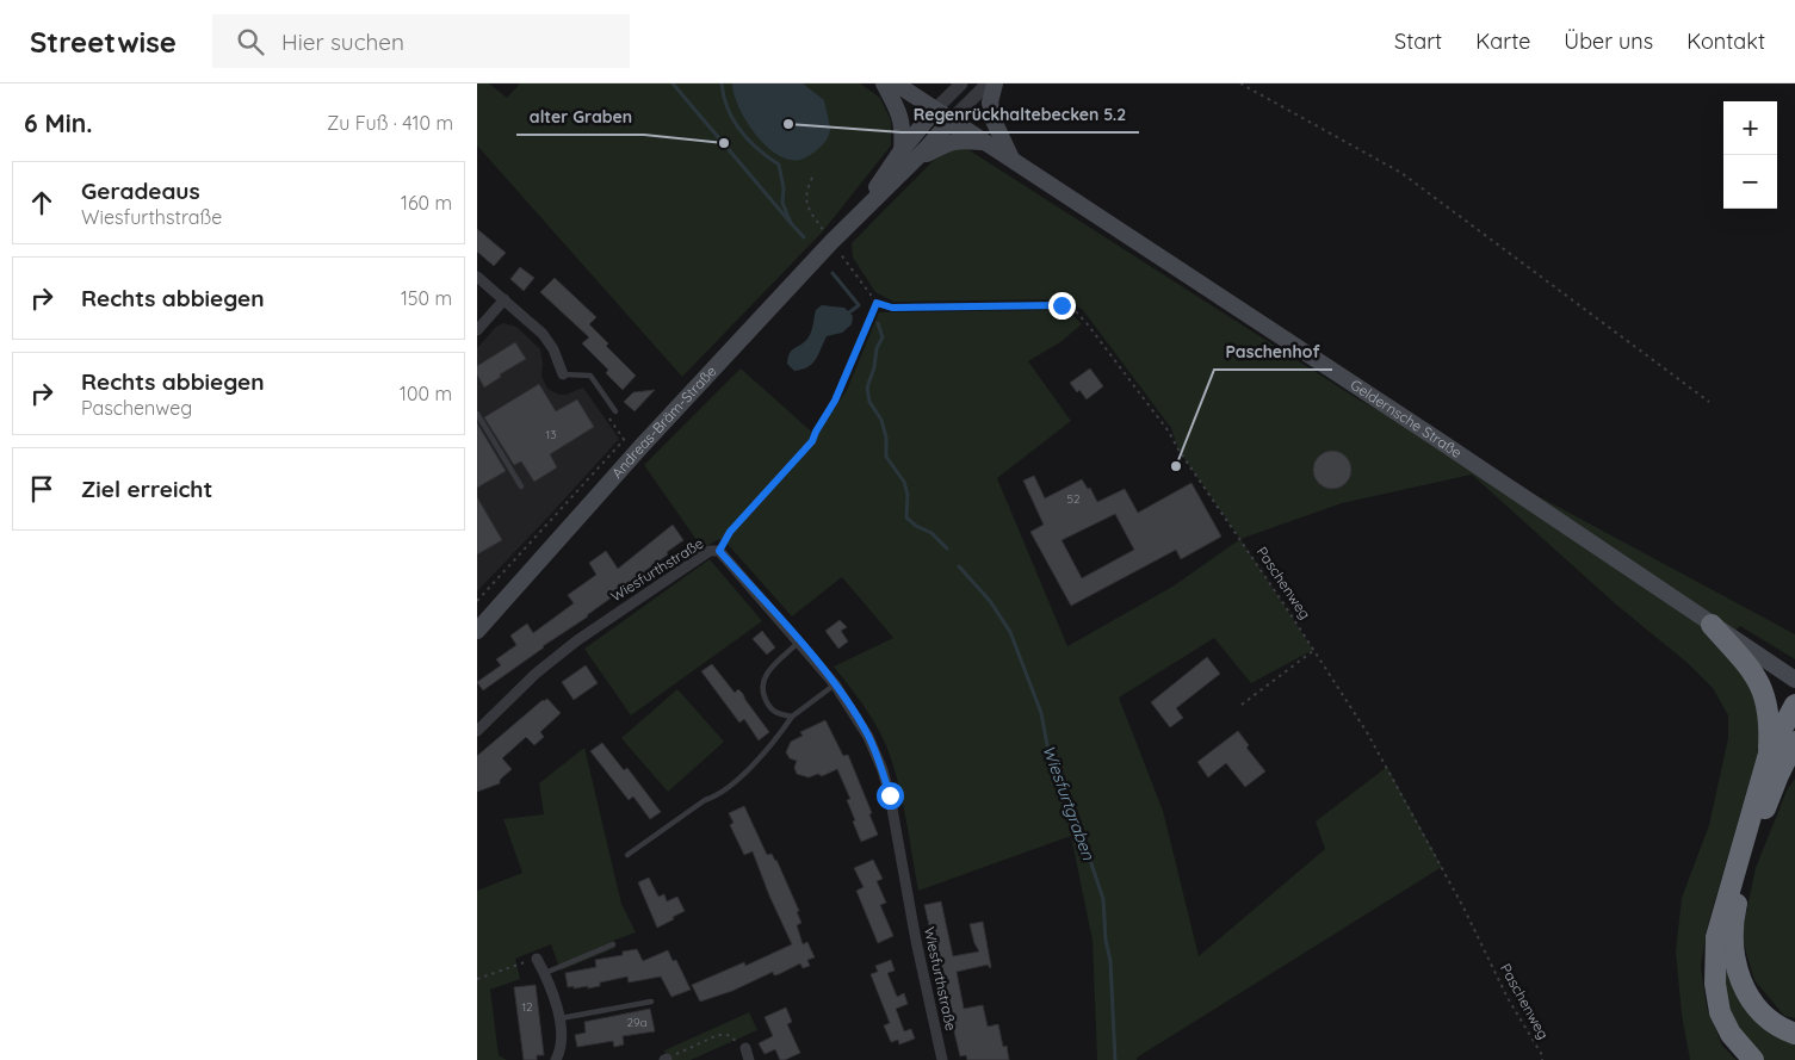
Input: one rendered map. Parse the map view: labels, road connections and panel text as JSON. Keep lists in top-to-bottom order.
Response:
{
  "streets": {
    "main road": ["Geldernsche Straße", "Andreas-Bräm-Straße"],
    "street": ["Wiesfurthstraße"],
    "path": ["Paschenweg"]
  },
  "crossings": [
    ["Geldernsche Straße", "Andreas-Bräm-Straße"]
  ],
  "water": ["Wiesfurtgraben"],
  "places": ["Regenrückhaltebecken 5.2", "alter Graben", "Paschenhof"],
  "house_numbers": [
    "13",
    "52",
    "12",
    "29a"
  ],
  "page": {
    "header": "Streetwise",
    "search": "Hier suchen",
    "nav": [
      "Start",
      "Karte",
      "Über uns",
      "Kontakt"
    ],
    "heading": ["6 Min.", "Zu Fuß · 410 m"],
    "map_buttons": ["+", "−"],
    "list": [
      ["Geradeaus", "Wiesfurthstraße", "160 m"],
      ["Rechts abbiegen", "150 m"],
      ["Rechts abbiegen", "Paschenweg", "100 m"],
      "Ziel erreicht"
    ]
  }
}
